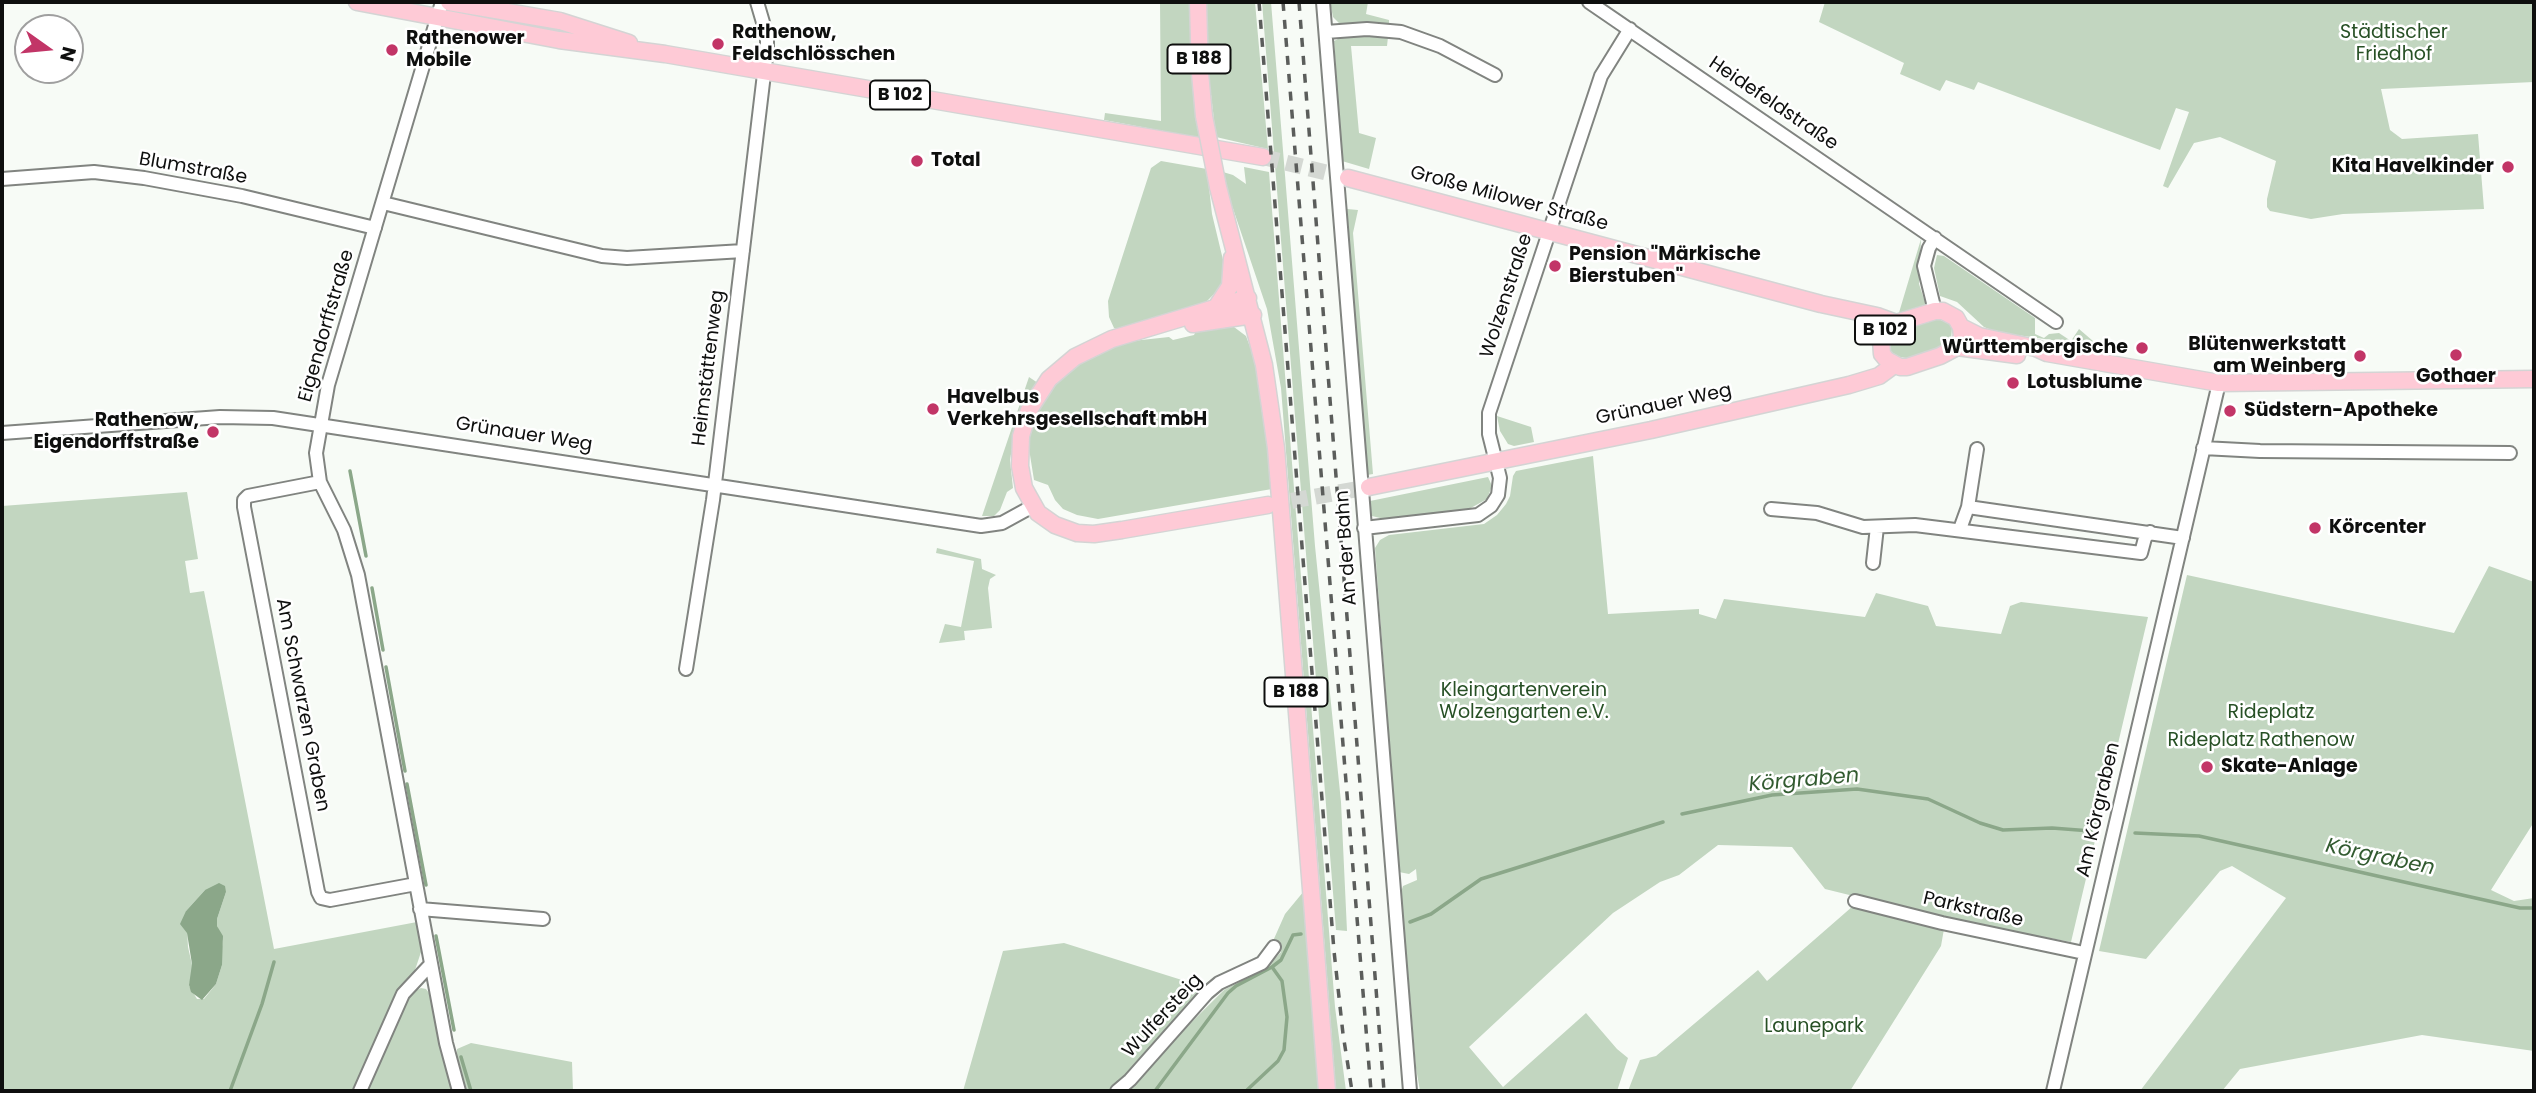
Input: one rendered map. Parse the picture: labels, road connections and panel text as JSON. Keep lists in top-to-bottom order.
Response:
{
  "streets": {
    "main road": [
      "B 188",
      "B 102",
      "Große Milower Straße",
      "Grünauer Weg"
    ],
    "street": [
      "Heidefeldstraße",
      "Blumstraße",
      "Wolzenstraße",
      "Eigendorffstraße",
      "Heimstättenweg",
      "An der Bahn",
      "Am Schwarzen Graben",
      "Am Körgraben",
      "Parkstraße",
      "Wulfersteig"
    ]
  },
  "crossings": [
    ["B 102", "Große Milower Straße"],
    ["B 102", "Eigendorffstraße"],
    ["B 102", "Heimstättenweg"],
    ["B 102", "Grünauer Weg"],
    ["B 102", "Am Körgraben"],
    ["Heidefeldstraße", "Wolzenstraße"],
    ["Blumstraße", "Eigendorffstraße"],
    ["Große Milower Straße", "Wolzenstraße"],
    ["Große Milower Straße", "Grünauer Weg"],
    ["Wolzenstraße", "Grünauer Weg"],
    ["Eigendorffstraße", "Grünauer Weg"],
    ["Eigendorffstraße", "Am Schwarzen Graben"],
    ["Heimstättenweg", "Grünauer Weg"],
    ["Am Körgraben", "Parkstraße"]
  ],
  "water": ["Körgraben"],
  "parks": [
    "Städtischer Friedhof",
    "Kleingartenverein Wolzengarten e.V.",
    "Rideplatz",
    "Rideplatz Rathenow",
    "Launepark"
  ],
  "places": [
    "Rathenow, Feldschlösschen",
    "Rathenower Mobile",
    "Total",
    "Kita Havelkinder",
    "Pension \"Märkische Bierstuben\"",
    "Württembergische",
    "Gothaer",
    "Blütenwerkstatt am Weinberg",
    "Lotusblume",
    "Havelbus Verkehrsgesellschaft mbH",
    "Südstern-Apotheke",
    "Rathenow, Eigendorffstraße",
    "Körcenter",
    "Skate-Anlage"
  ],
  "north": "right"
}
